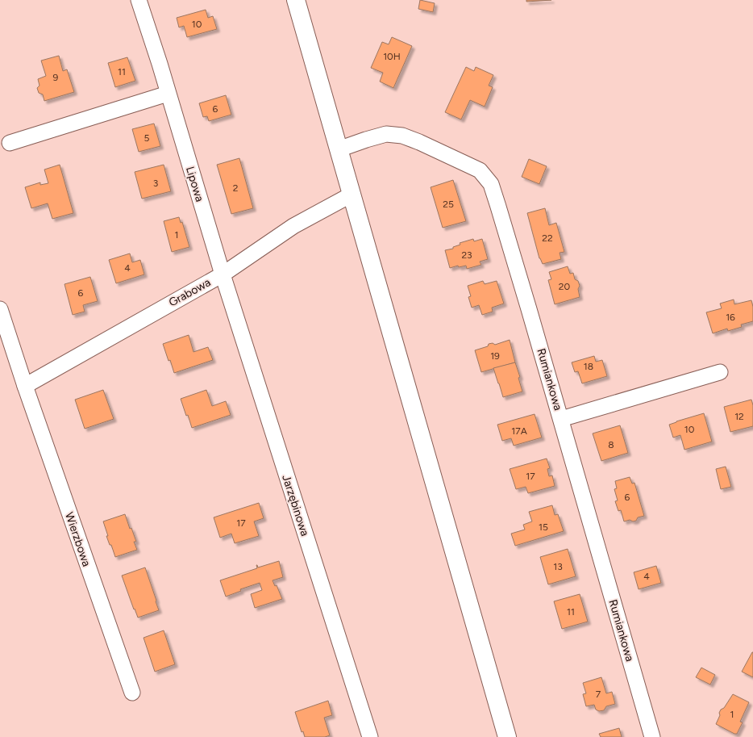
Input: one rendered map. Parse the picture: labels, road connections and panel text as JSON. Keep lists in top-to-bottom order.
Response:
{
  "streets": {
    "street": [
      "Lipowa",
      "Grabowa",
      "Rumiankowa",
      "Jarzębinowa",
      "Wierzbowa"
    ]
  },
  "crossings": [
    ["Lipowa", "Grabowa"],
    ["Lipowa", "Jarzębinowa"],
    ["Grabowa", "Jarzębinowa"],
    ["Grabowa", "Wierzbowa"]
  ],
  "house_numbers": [
    "10",
    "10H",
    "11",
    "9",
    "6",
    "5",
    "3",
    "2",
    "25",
    "1",
    "22",
    "23",
    "4",
    "20",
    "6",
    "16",
    "19",
    "18",
    "12",
    "10",
    "17A",
    "8",
    "17",
    "6",
    "17",
    "15",
    "13",
    "4",
    "11",
    "7",
    "1"
  ]
}
